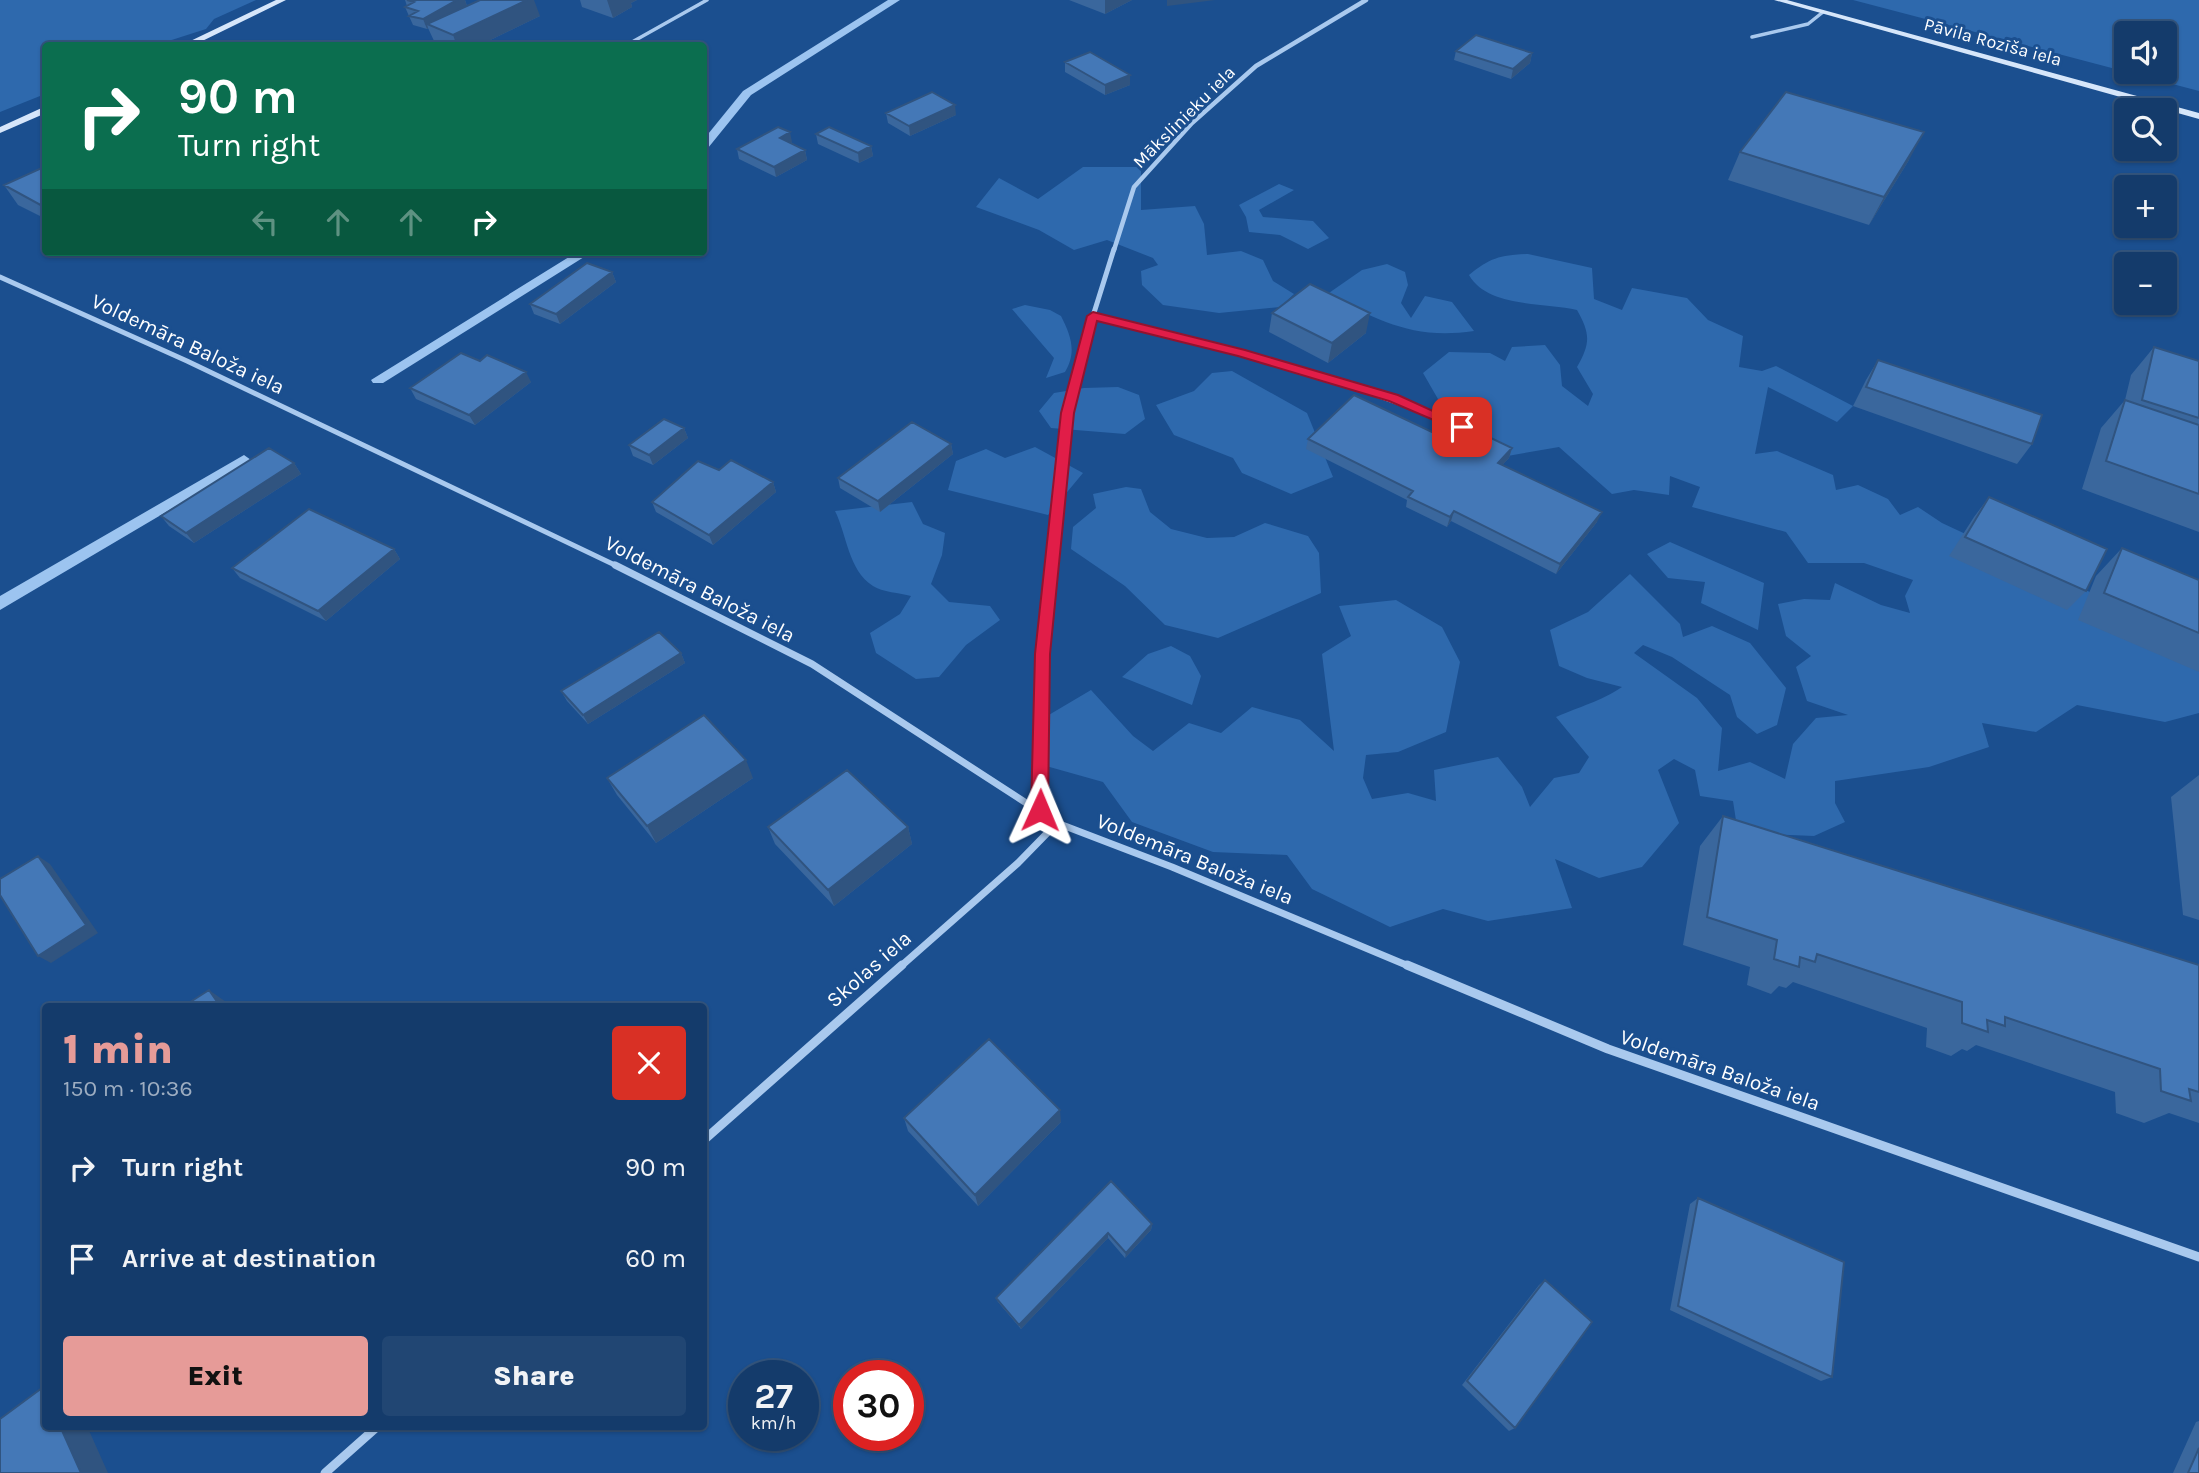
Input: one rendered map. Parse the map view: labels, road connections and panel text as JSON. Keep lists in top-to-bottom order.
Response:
{
  "streets": {
    "main road": ["Pāvila Rozīša iela"],
    "street": ["Mākslinieku iela", "Voldemāra Baloža iela", "Skolas iela"]
  },
  "crossings": [
    ["Mākslinieku iela", "Voldemāra Baloža iela"],
    ["Voldemāra Baloža iela", "Skolas iela"]
  ],
  "page": {
    "map_buttons": ["+", "−"],
    "turn": ["90 m", "Turn right"],
    "heading": ["1 min", "150 m · 10:36"],
    "list": [
      {
        "name": "Turn right",
        "value": "90 m"
      },
      {
        "name": "Arrive at destination",
        "value": "60 m"
      }
    ],
    "buttons": ["Exit", "Share"],
    "speed": "27 km/h",
    "limit": "30"
  }
}
